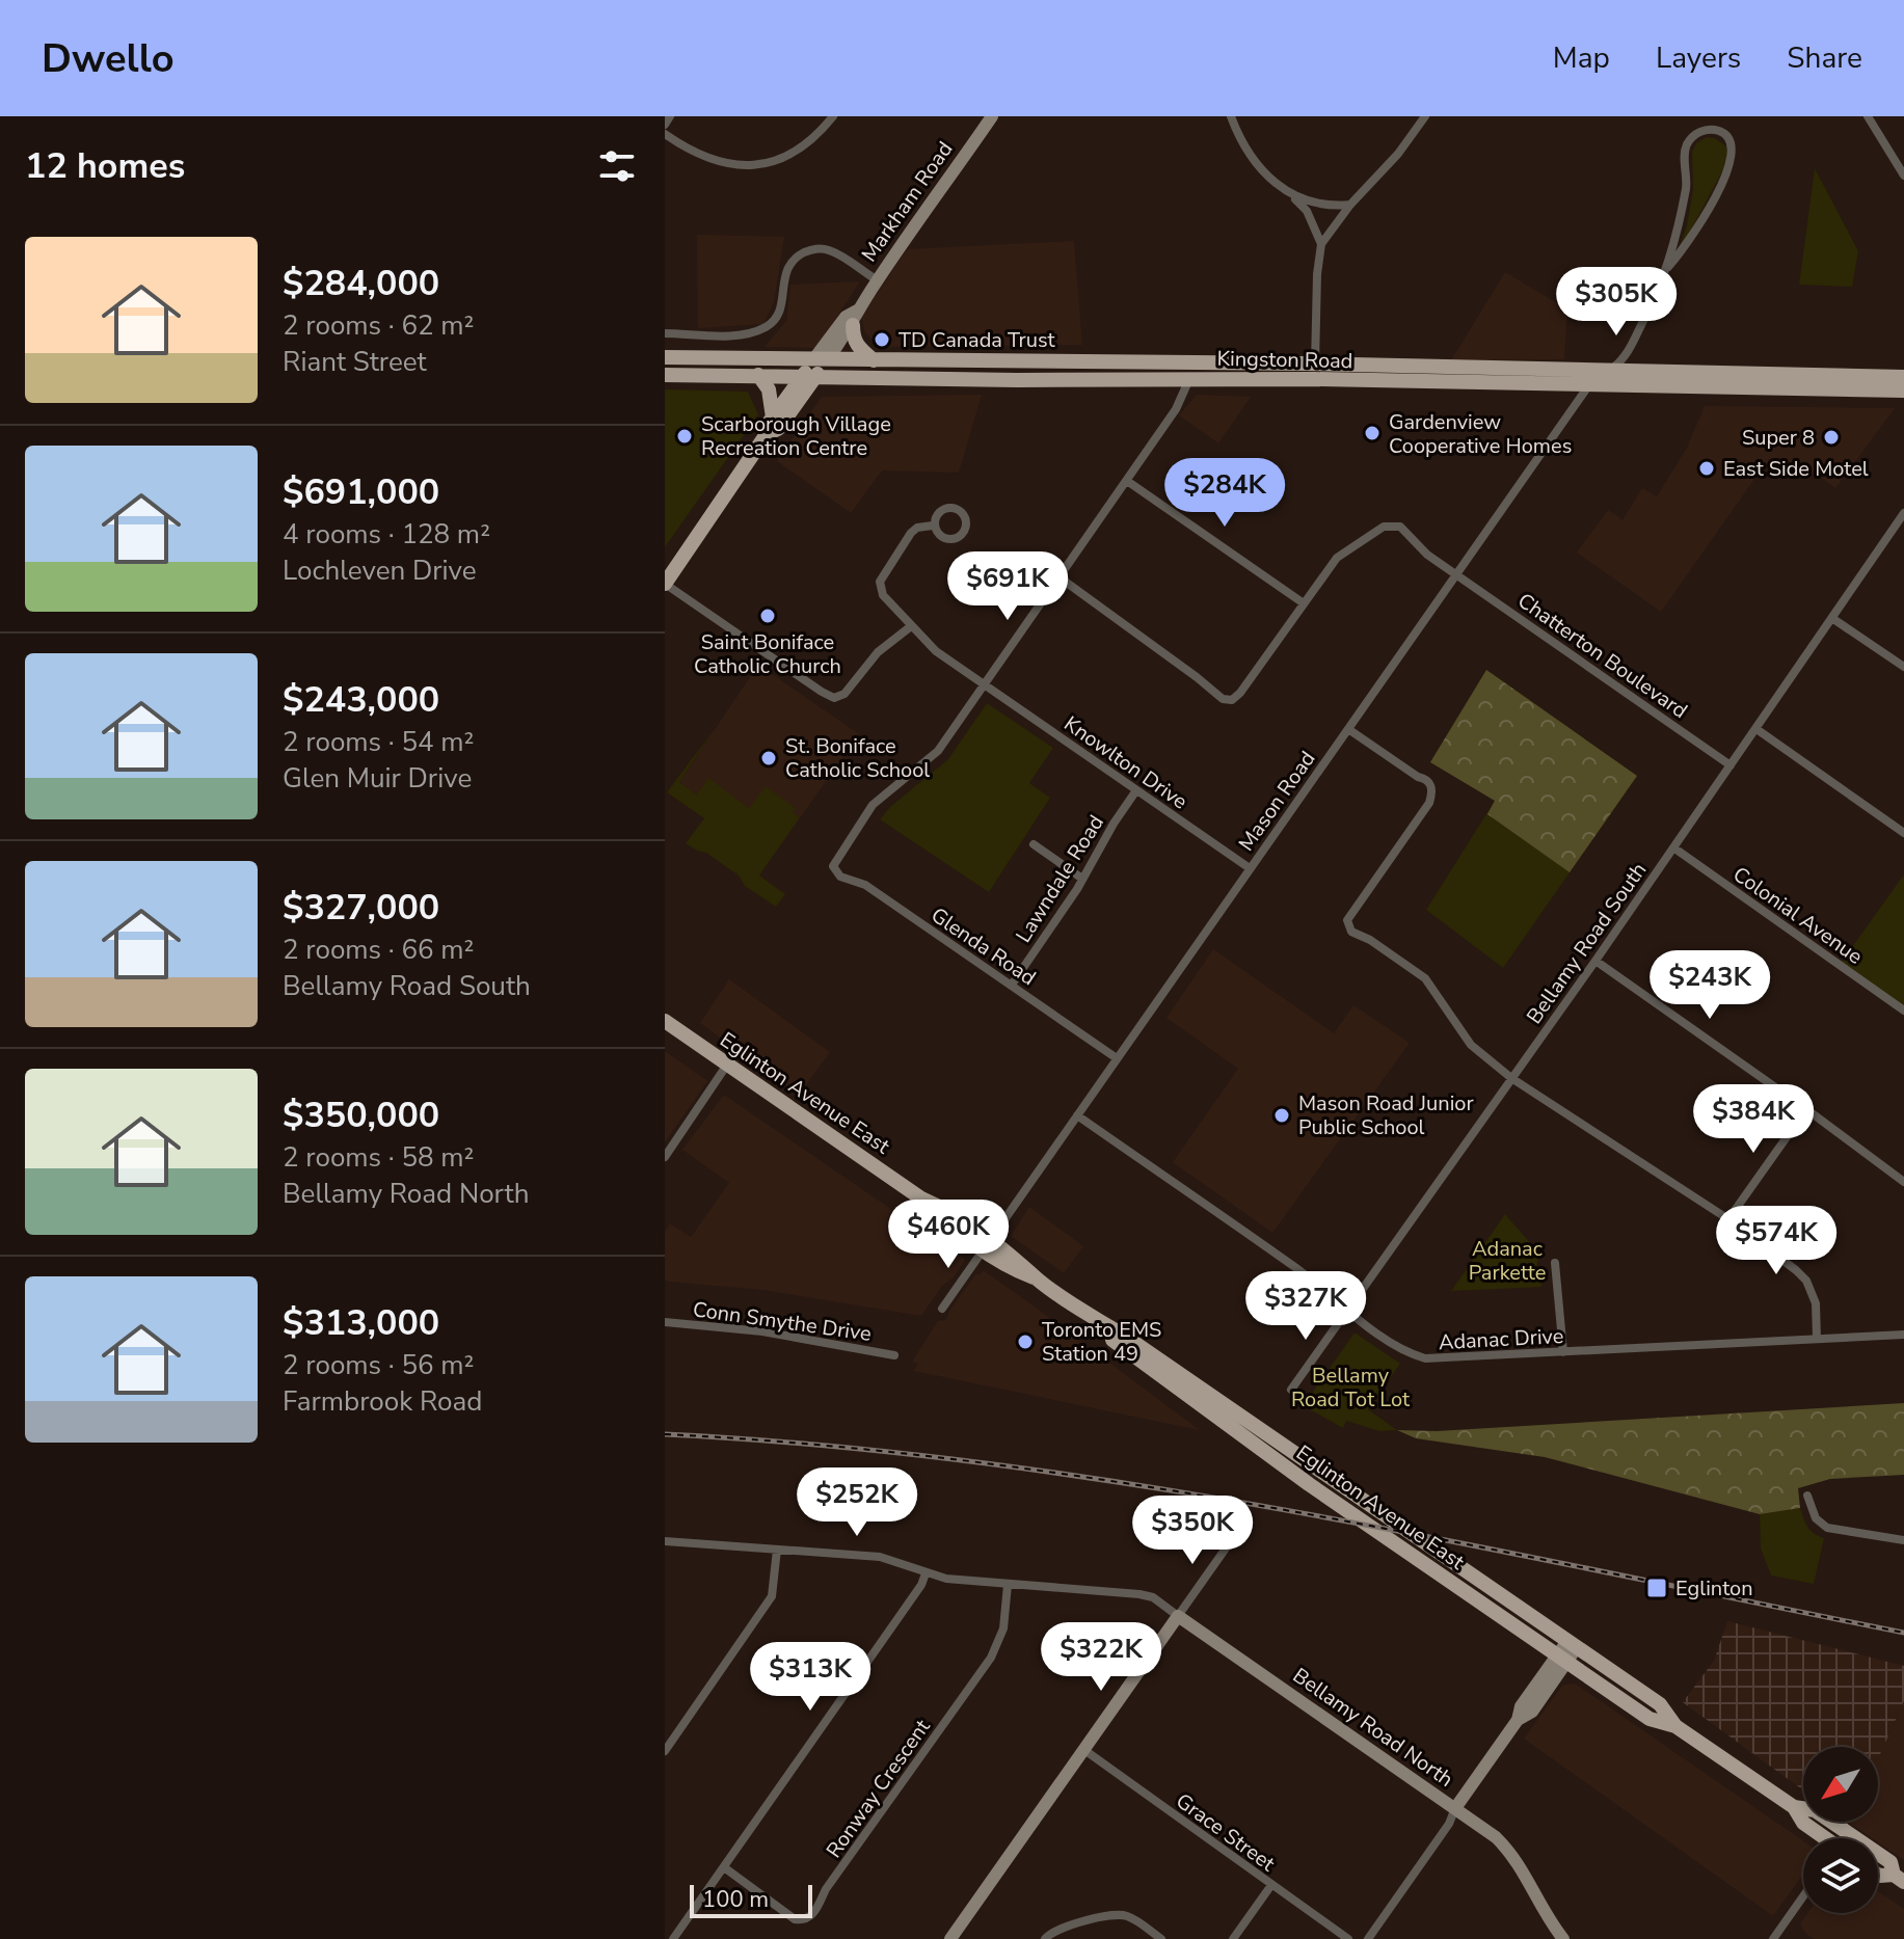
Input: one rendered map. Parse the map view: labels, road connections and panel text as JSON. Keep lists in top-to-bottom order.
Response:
{
  "streets": {
    "main road": ["Markham Road", "Kingston Road", "Eglinton Avenue East"],
    "street": [
      "Chatterton Boulevard",
      "Knowlton Drive",
      "Mason Road",
      "Lawndale Road",
      "Colonial Avenue",
      "Bellamy Road South",
      "Glenda Road",
      "Conn Smythe Drive",
      "Adanac Drive",
      "Bellamy Road North",
      "Ronway Crescent",
      "Grace Street"
    ]
  },
  "crossings": [
    ["Markham Road", "Kingston Road"],
    ["Kingston Road", "Mason Road"],
    ["Chatterton Boulevard", "Mason Road"],
    ["Chatterton Boulevard", "Bellamy Road South"],
    ["Knowlton Drive", "Mason Road"],
    ["Knowlton Drive", "Lawndale Road"],
    ["Knowlton Drive", "Glenda Road"],
    ["Mason Road", "Glenda Road"],
    ["Mason Road", "Eglinton Avenue East"],
    ["Mason Road", "Adanac Drive"],
    ["Lawndale Road", "Glenda Road"],
    ["Colonial Avenue", "Bellamy Road South"],
    ["Bellamy Road South", "Adanac Drive"],
    ["Eglinton Avenue East", "Bellamy Road North"]
  ],
  "parks": ["Adanac Parkette", "Bellamy Road Tot Lot"],
  "places": {
    "other": [
      "TD Canada Trust",
      "Gardenview Cooperative Homes",
      "Scarborough Village Recreation Centre",
      "Super 8",
      "East Side Motel",
      "Saint Boniface Catholic Church",
      "St. Boniface Catholic School",
      "Mason Road Junior Public School",
      "Toronto EMS Station 49"
    ],
    "transit": ["Eglinton"]
  },
  "scale_bar": "100 m",
  "north": "bottom left",
  "page": {
    "header": "Dwello",
    "nav": ["Map", "Layers", "Share"],
    "heading": "12 homes",
    "list": [
      {
        "name": "$284,000",
        "note": "2 rooms · 62 m² · Riant Street"
      },
      {
        "name": "$691,000",
        "note": "4 rooms · 128 m² · Lochleven Drive"
      },
      {
        "name": "$243,000",
        "note": "2 rooms · 54 m² · Glen Muir Drive"
      },
      {
        "name": "$327,000",
        "note": "2 rooms · 66 m² · Bellamy Road South"
      },
      {
        "name": "$350,000",
        "note": "2 rooms · 58 m² · Bellamy Road North"
      },
      {
        "name": "$313,000",
        "note": "2 rooms · 56 m² · Farmbrook Road"
      }
    ],
    "price": [
      "$305K",
      "$284K",
      "$691K",
      "$243K",
      "$384K",
      "$460K",
      "$574K",
      "$327K",
      "$252K",
      "$350K",
      "$322K",
      "$313K"
    ],
    "scale": "100 m"
  }
}
